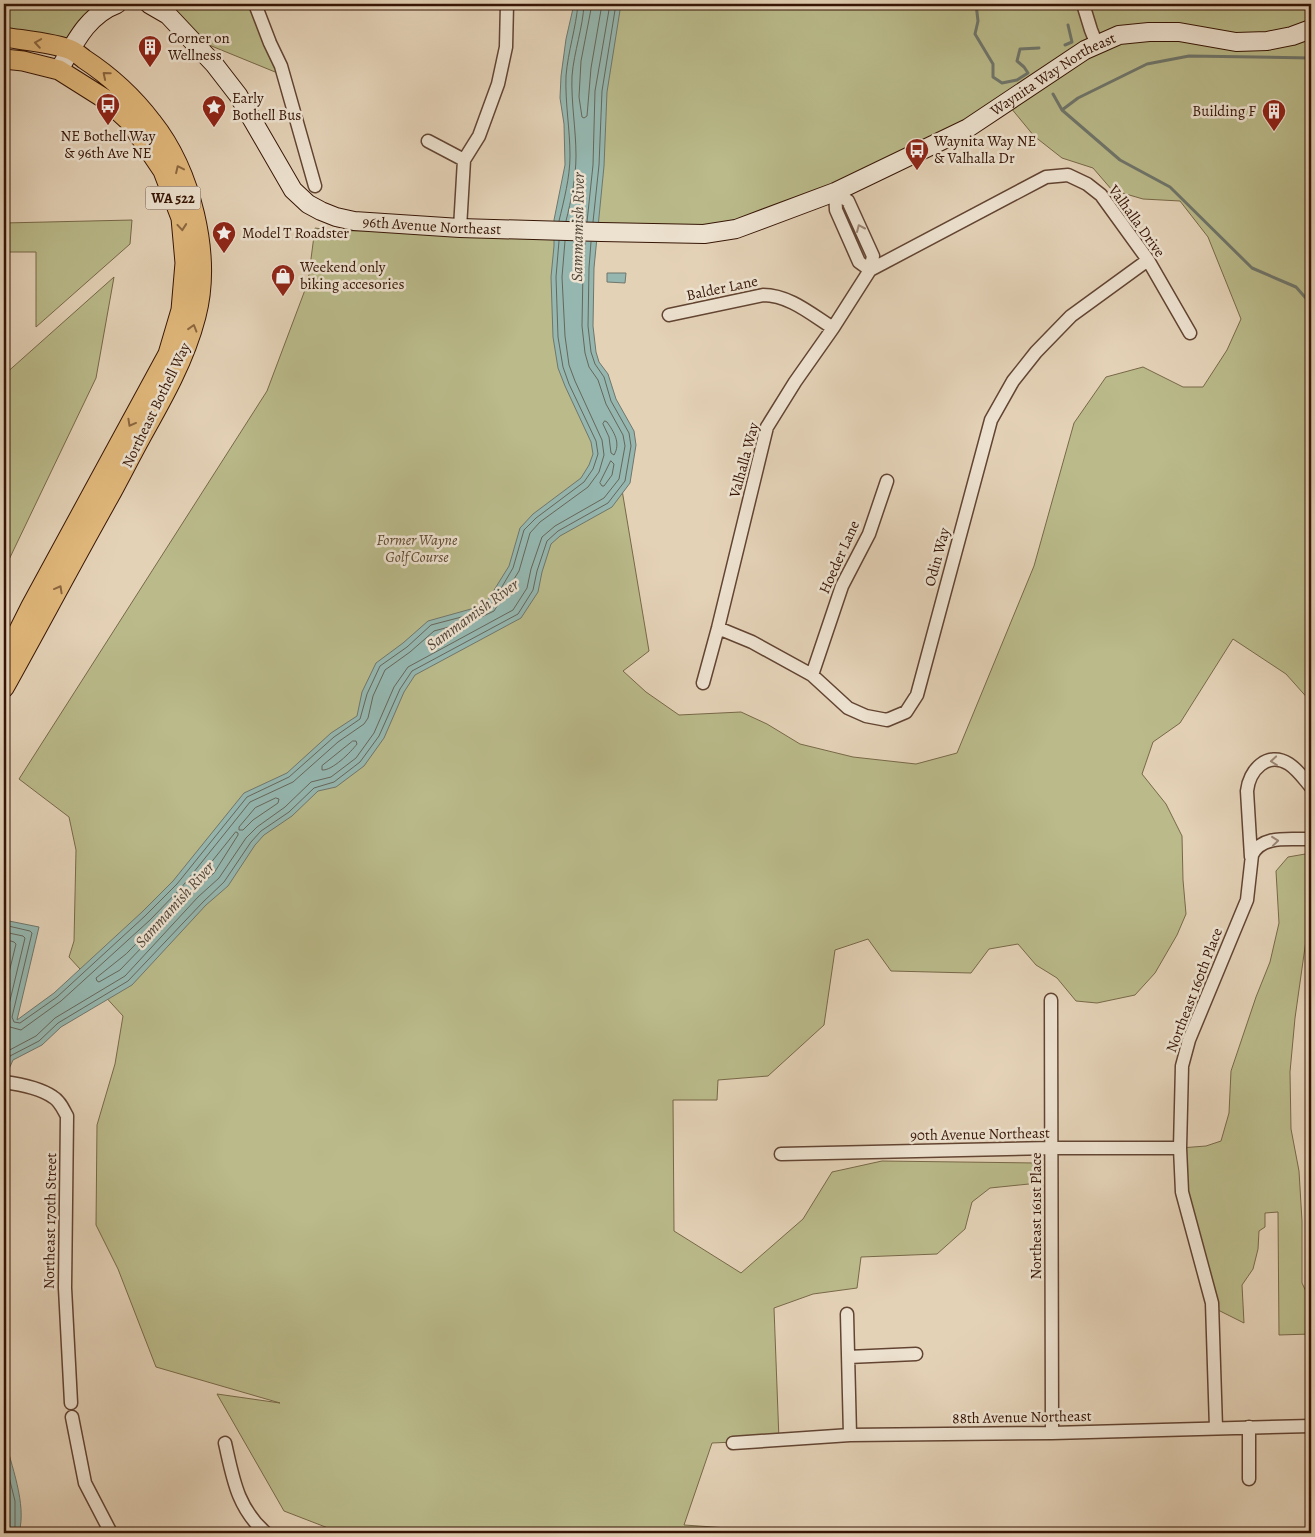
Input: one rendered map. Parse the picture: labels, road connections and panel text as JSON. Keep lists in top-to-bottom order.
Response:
{
  "streets": {
    "main road": [
      "Waynita Way Northeast",
      "WA 522",
      "96th Avenue Northeast",
      "Northeast Bothell Way"
    ],
    "street": [
      "Valhalla Drive",
      "Balder Lane",
      "Valhalla Way",
      "Hoeder Lane",
      "Odin Way",
      "Northeast 160th Place",
      "90th Avenue Northeast",
      "Northeast 161st Place",
      "Northeast 170th Street",
      "88th Avenue Northeast"
    ]
  },
  "crossings": [
    ["Waynita Way Northeast", "96th Avenue Northeast"],
    ["WA 522", "Northeast Bothell Way"],
    ["Valhalla Drive", "Valhalla Way"],
    ["Valhalla Drive", "Odin Way"],
    ["Balder Lane", "Valhalla Way"],
    ["Valhalla Way", "Odin Way"],
    ["Hoeder Lane", "Odin Way"],
    ["Northeast 160th Place", "90th Avenue Northeast"],
    ["Northeast 160th Place", "88th Avenue Northeast"],
    ["90th Avenue Northeast", "Northeast 161st Place"],
    ["Northeast 161st Place", "88th Avenue Northeast"]
  ],
  "water": ["Sammamish River"],
  "parks": ["Former Wayne Golf Course"],
  "places": {
    "building": ["Corner on Wellness", "Building F"],
    "bus stop": ["NE Bothell Way & 96th Ave NE", "Waynita Way NE & Valhalla Dr"],
    "place": ["Early Bothell Bus", "Model T Roadster"],
    "shop": ["Weekend only biking accesories"]
  }
}
